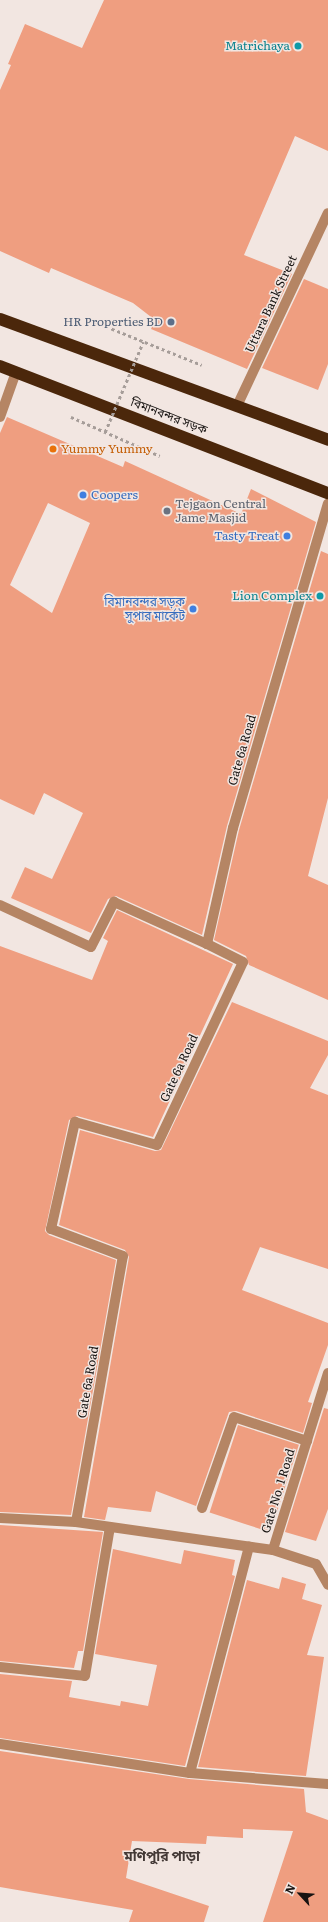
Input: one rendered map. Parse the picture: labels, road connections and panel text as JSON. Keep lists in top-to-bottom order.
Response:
{
  "streets": {
    "highway": ["বিমানবন্দর সড়ক"],
    "street": ["Uttara Bank Street", "Gate 6a Road", "Gate No. 1 Road"]
  },
  "districts": ["মণিপুরি পাড়া"],
  "places": [
    "Matrichaya",
    "HR Properties BD",
    "Yummy Yummy",
    "Coopers",
    "Tejgaon Central Jame Masjid",
    "Tasty Treat",
    "Lion Complex",
    "বিমানবন্দর সড়ক সুপার মার্কেট"
  ],
  "north": "top left"
}
